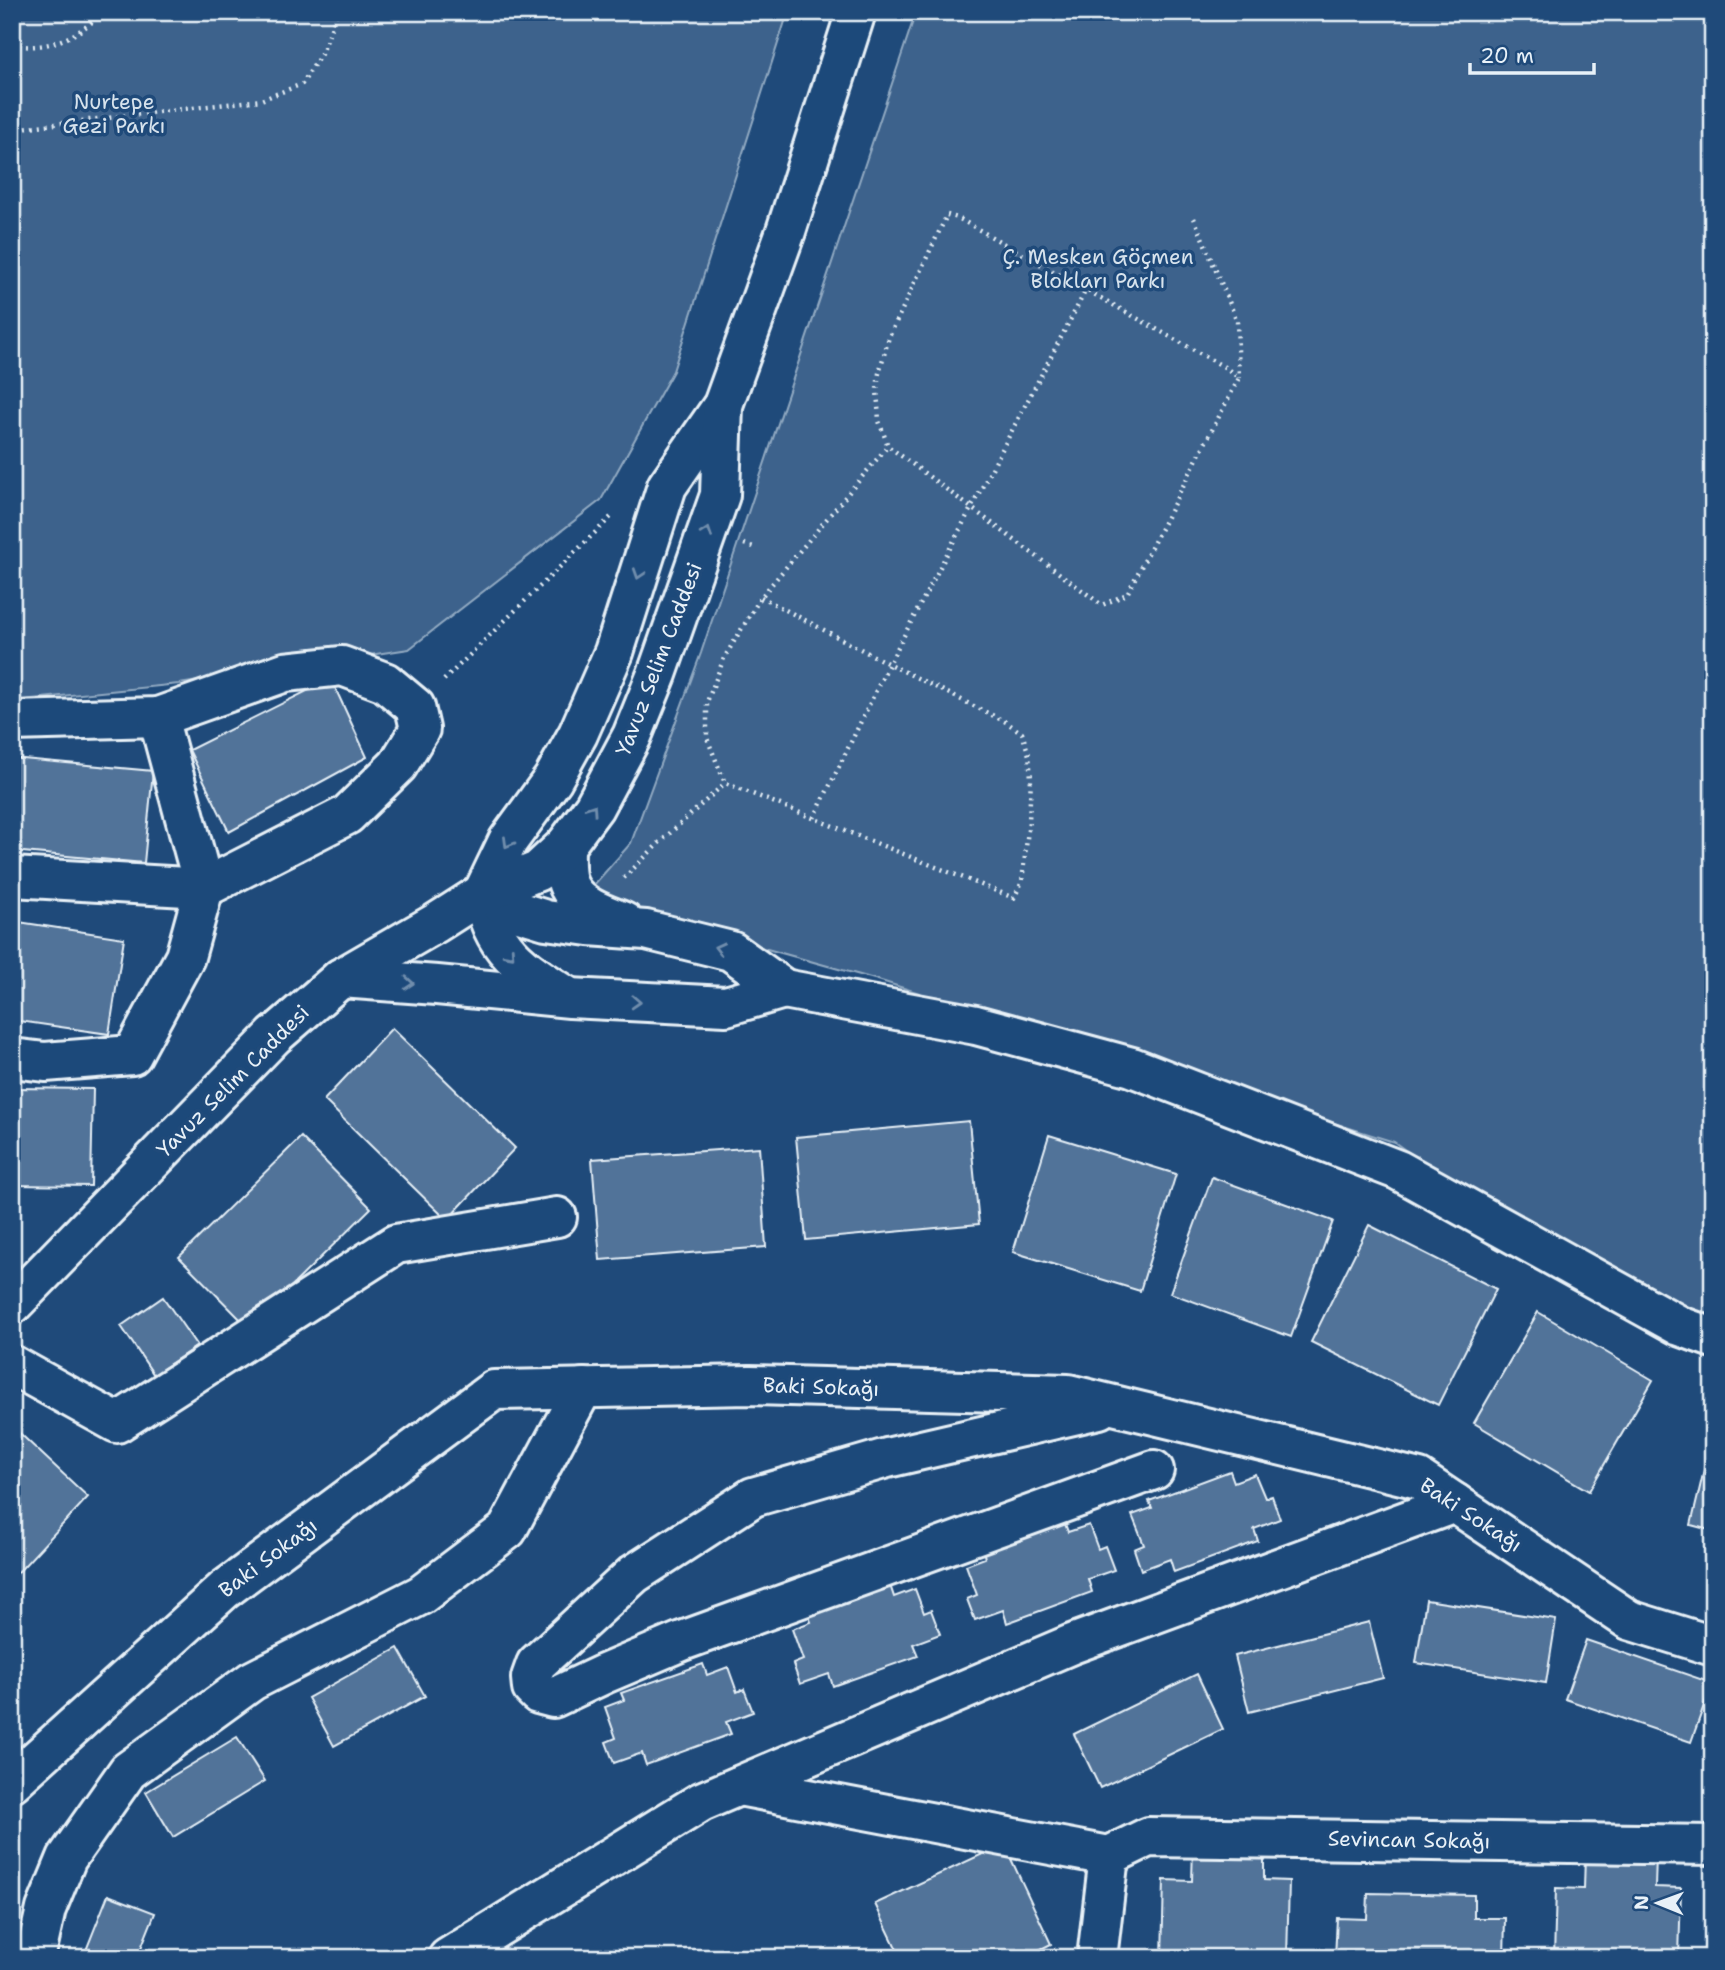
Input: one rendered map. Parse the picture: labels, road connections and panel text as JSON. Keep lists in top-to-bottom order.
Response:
{
  "streets": {
    "street": ["Yavuz Selim Caddesi", "Baki Sokağı", "Sevincan Sokağı"]
  },
  "parks": ["Nurtepe Gezi Parkı", "Ç. Mesken Göçmen Blokları Parkı"],
  "scale_bar": "20 m",
  "north": "left"
}
